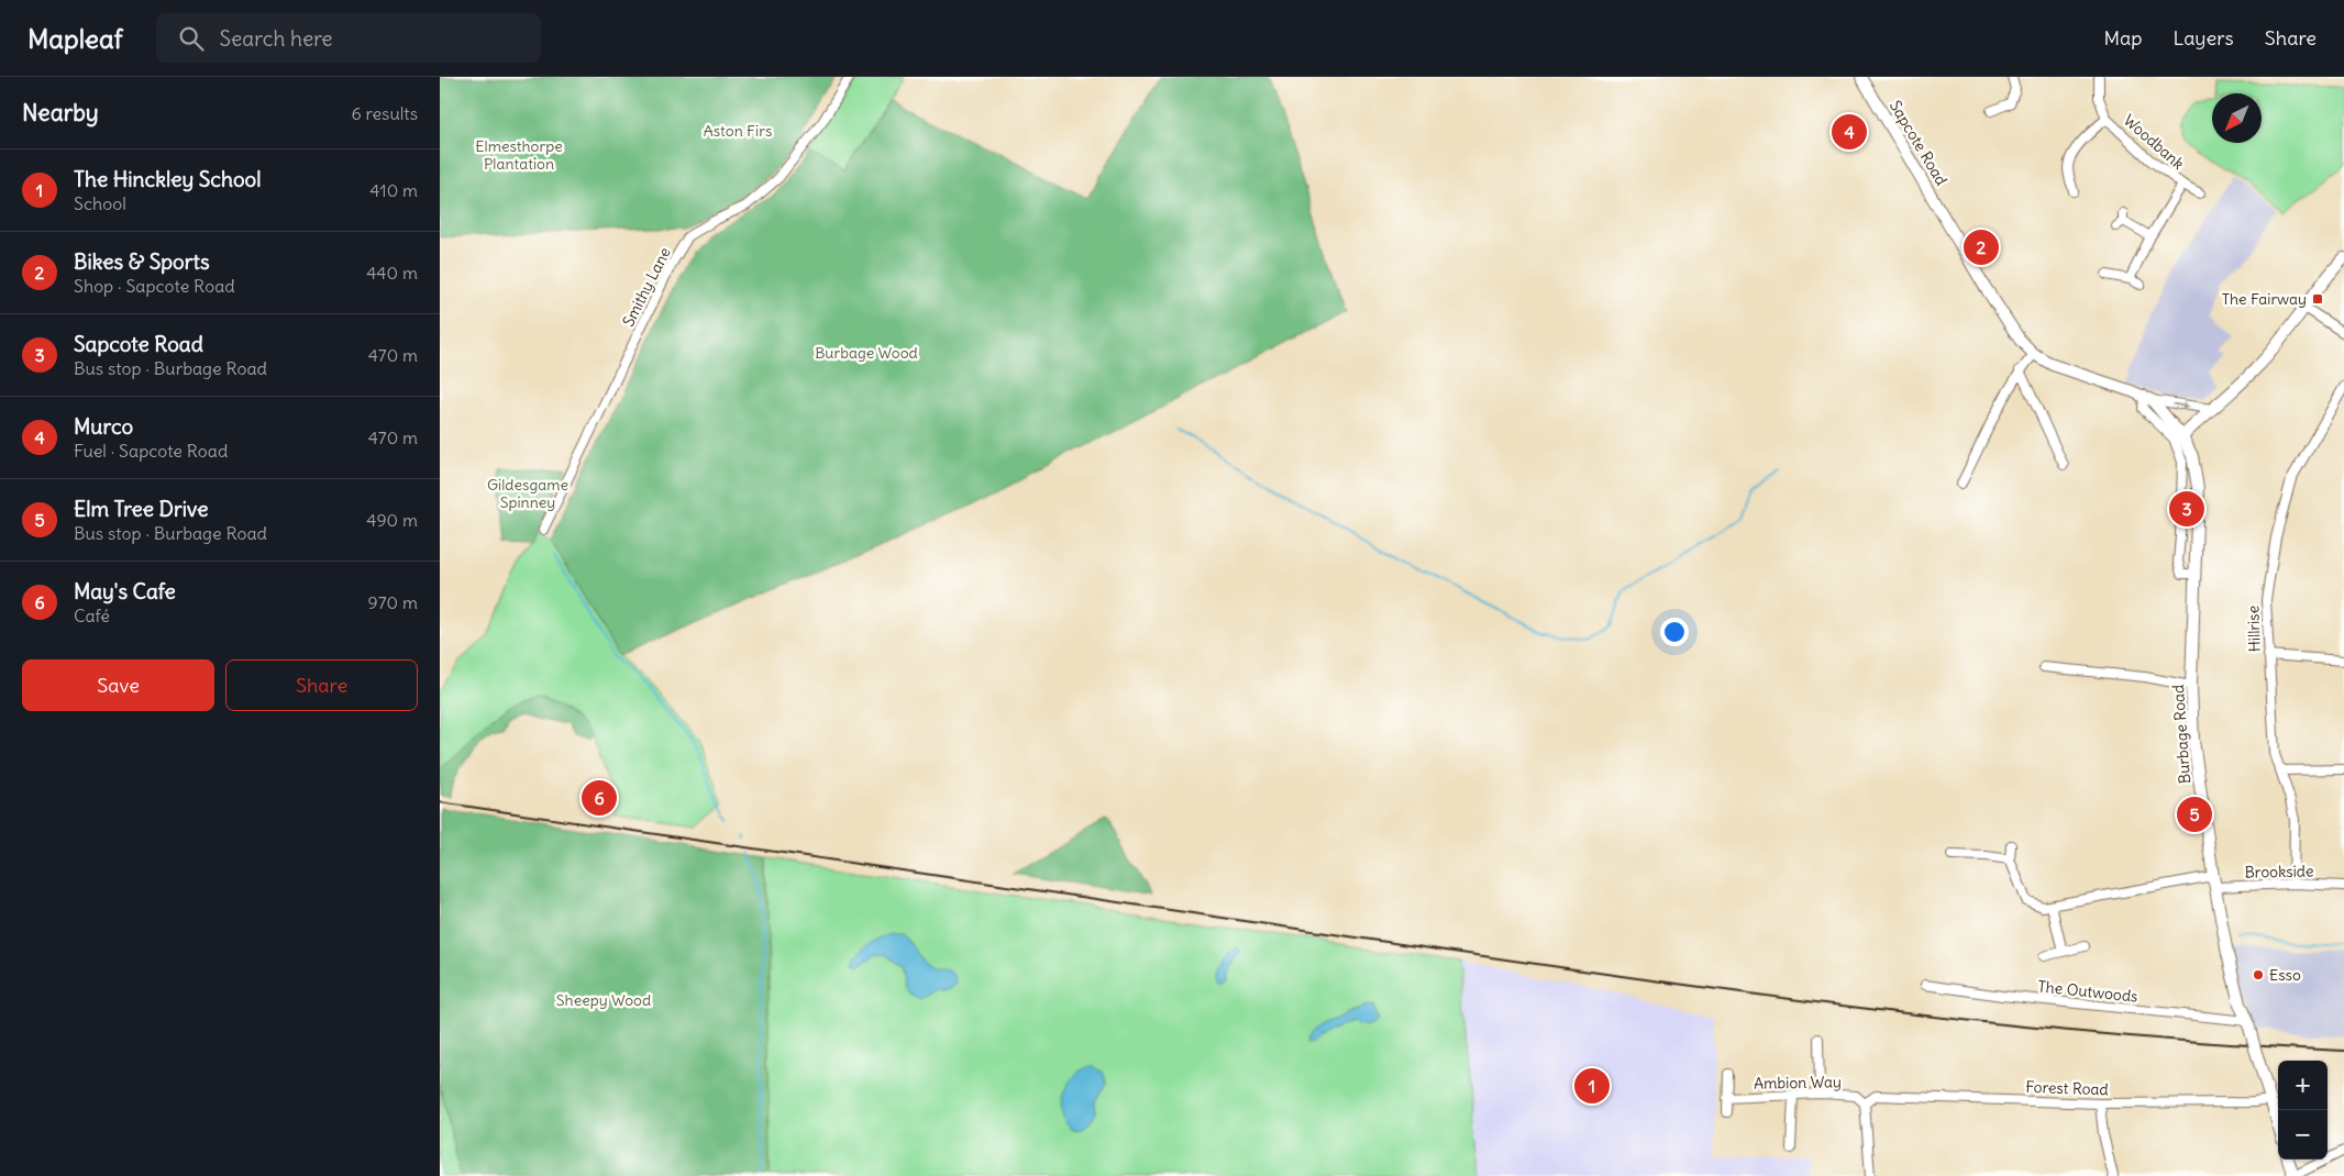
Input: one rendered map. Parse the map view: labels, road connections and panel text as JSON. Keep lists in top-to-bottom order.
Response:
{
  "streets": {
    "main road": ["Sapcote Road", "Burbage Road"],
    "street": [
      "Woodbank",
      "Smithy Lane",
      "Hillrise",
      "Brookside",
      "The Outwoods",
      "Ambion Way",
      "Forest Road"
    ]
  },
  "crossings": [
    ["Hillrise", "Brookside"],
    ["Burbage Road", "Brookside"],
    ["Burbage Road", "The Outwoods"],
    ["Burbage Road", "Forest Road"],
    ["Ambion Way", "Forest Road"]
  ],
  "parks": [
    "Aston Firs",
    "Elmesthorpe Plantation",
    "Burbage Wood",
    "Gildesgame Spinney",
    "Sheepy Wood"
  ],
  "places": {
    "transit": ["The Fairway"],
    "other": ["Esso"]
  },
  "north": "bottom left",
  "page": {
    "header": "Mapleaf",
    "search": "Search here",
    "nav": ["Map", "Layers", "Share"],
    "heading": ["Nearby", "6 results"],
    "pins": [
      "4",
      "2",
      "3",
      "6",
      "5",
      "1"
    ],
    "list": [
      {
        "mark": "1",
        "name": "The Hinckley School",
        "note": "School",
        "value": "410 m"
      },
      {
        "mark": "2",
        "name": "Bikes & Sports",
        "note": "Shop · Sapcote Road",
        "value": "440 m"
      },
      {
        "mark": "3",
        "name": "Sapcote Road",
        "note": "Bus stop · Burbage Road",
        "value": "470 m"
      },
      {
        "mark": "4",
        "name": "Murco",
        "note": "Fuel · Sapcote Road",
        "value": "470 m"
      },
      {
        "mark": "5",
        "name": "Elm Tree Drive",
        "note": "Bus stop · Burbage Road",
        "value": "490 m"
      },
      {
        "mark": "6",
        "name": "May's Cafe",
        "note": "Café",
        "value": "970 m"
      }
    ],
    "buttons": ["Save", "Share"],
    "map_buttons": ["+", "−"]
  }
}
